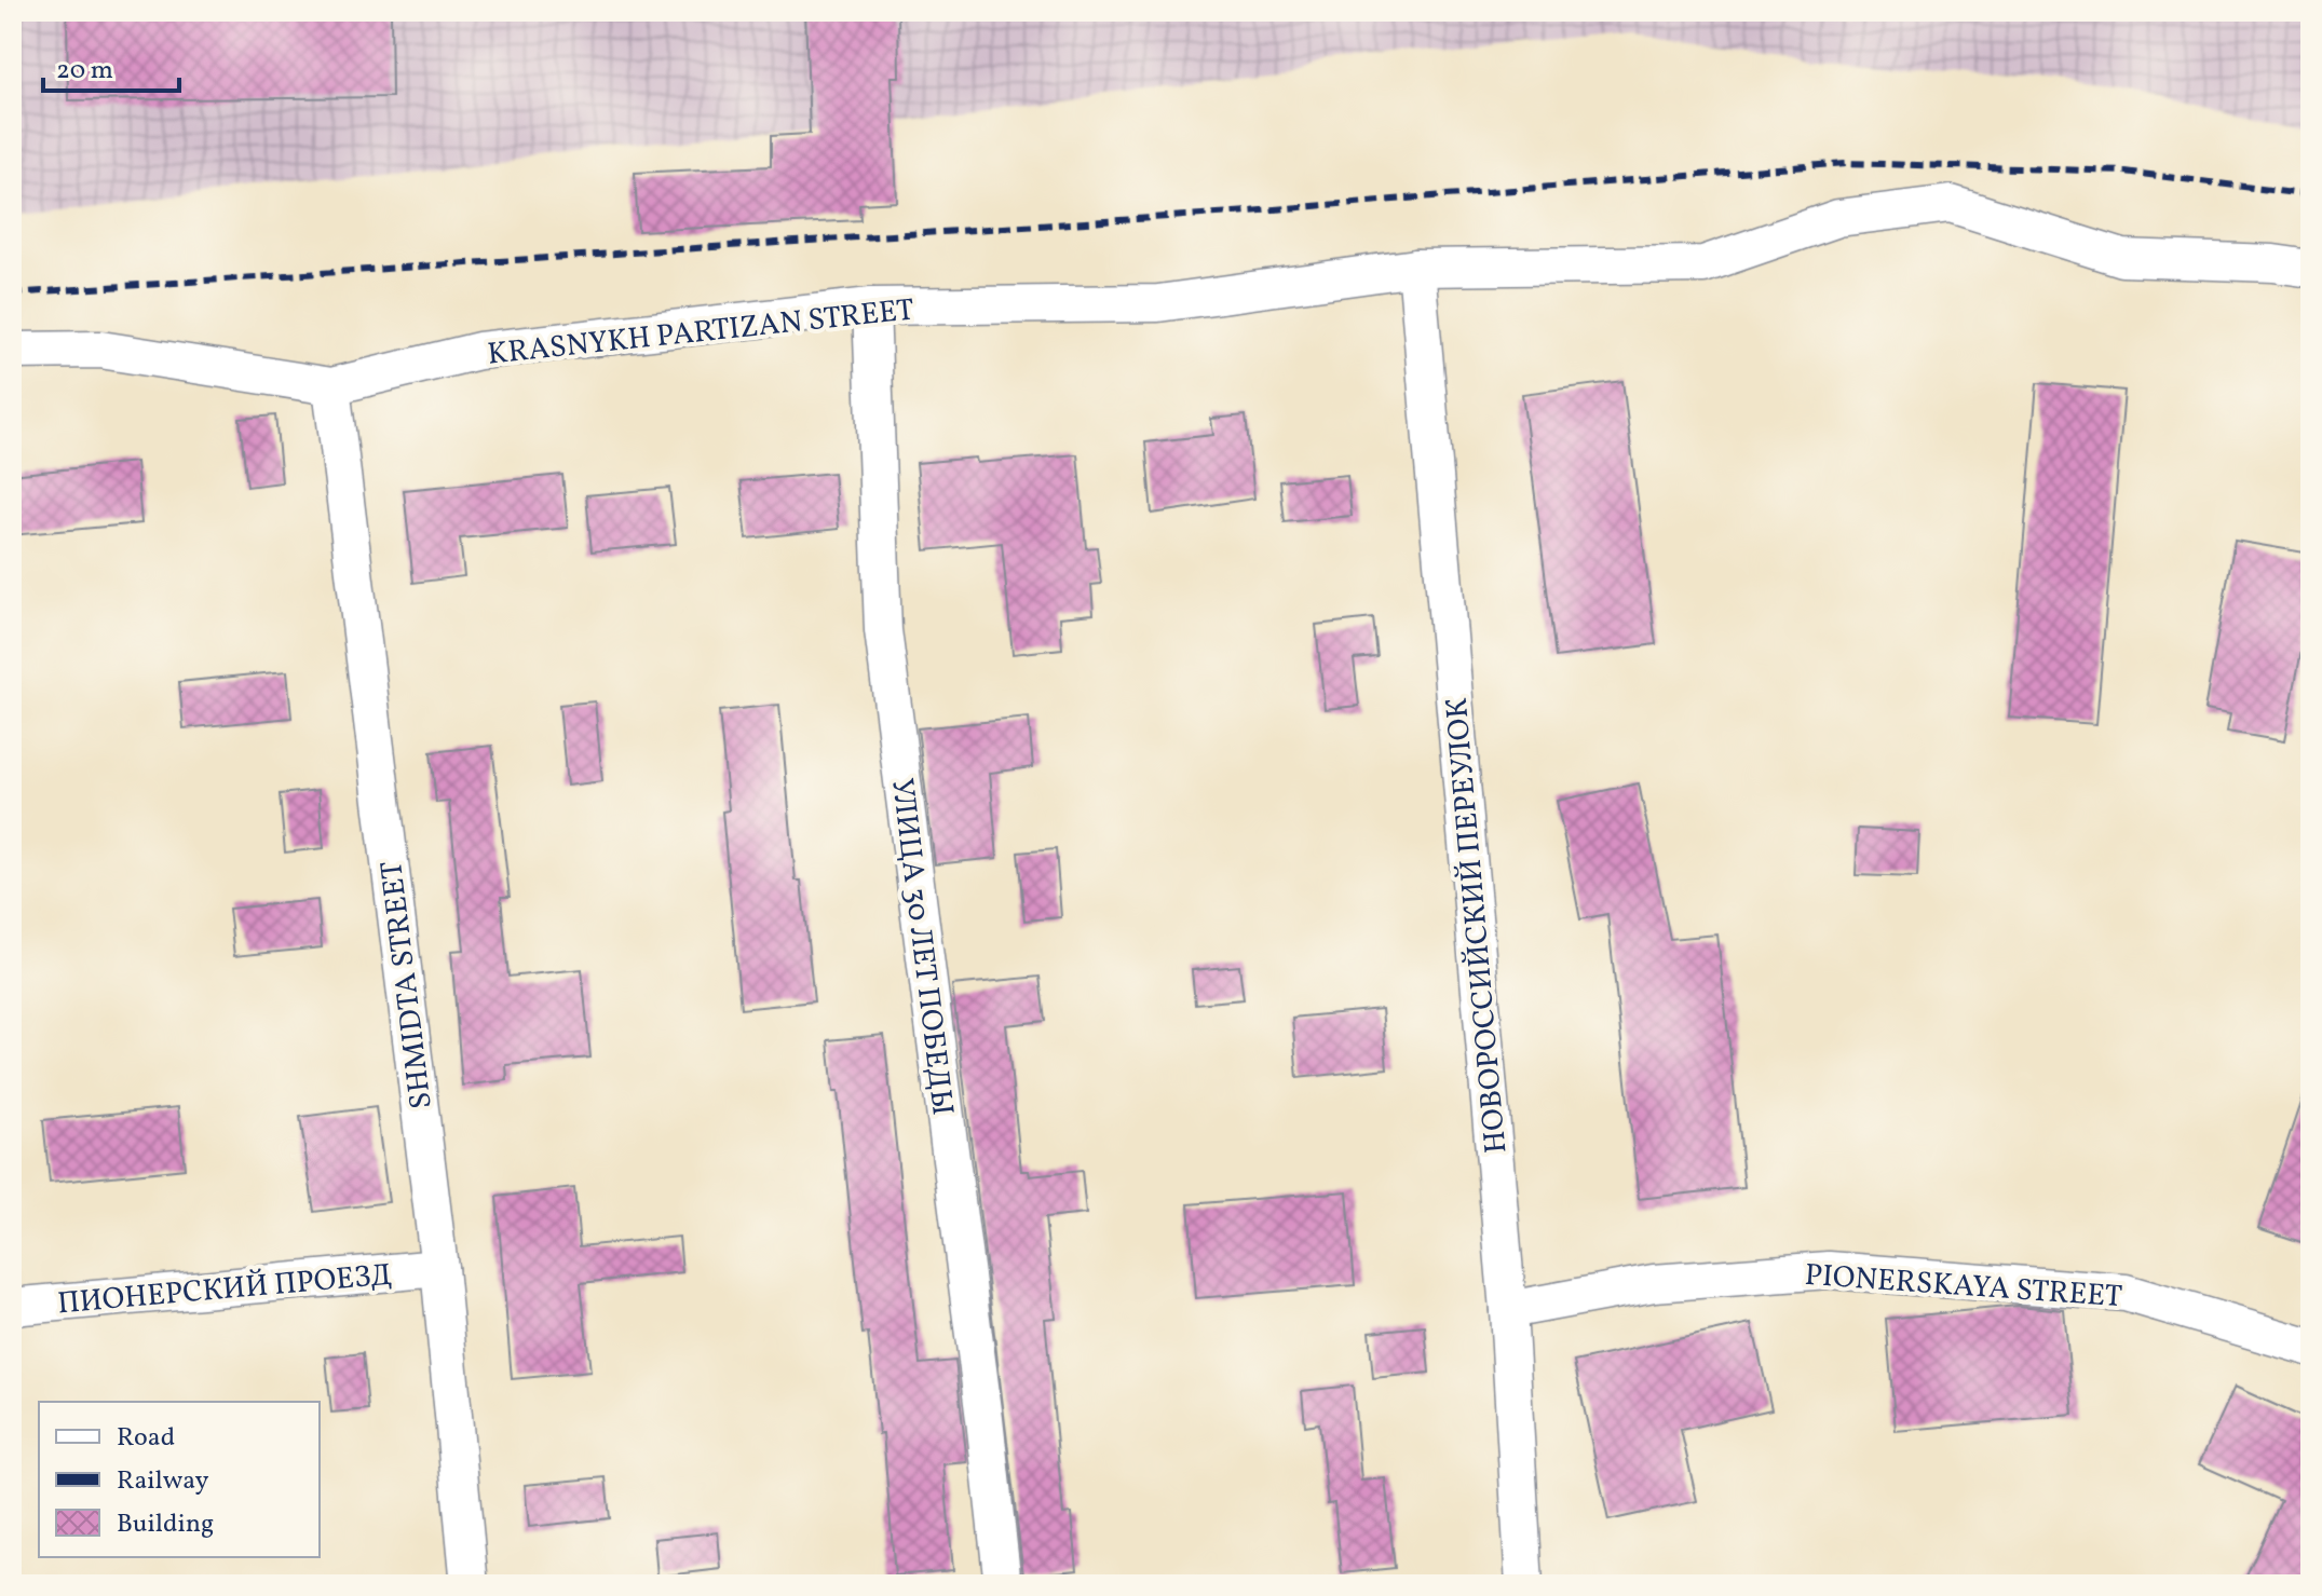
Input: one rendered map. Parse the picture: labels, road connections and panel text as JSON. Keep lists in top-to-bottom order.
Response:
{
  "streets": {
    "street": [
      "KRASNYKH PARTIZAN STREET",
      "НОВОРОССИЙСКИЙ ПЕРЕУЛОК",
      "УЛИЦА 30 ЛЕТ ПОБЕДЫ",
      "SHMIDTA STREET",
      "PIONERSKAYA STREET",
      "ПИОНЕРСКИЙ ПРОЕЗД"
    ]
  },
  "crossings": [
    ["KRASNYKH PARTIZAN STREET", "НОВОРОССИЙСКИЙ ПЕРЕУЛОК"],
    ["KRASNYKH PARTIZAN STREET", "УЛИЦА 30 ЛЕТ ПОБЕДЫ"],
    ["KRASNYKH PARTIZAN STREET", "SHMIDTA STREET"],
    ["НОВОРОССИЙСКИЙ ПЕРЕУЛОК", "PIONERSKAYA STREET"],
    ["SHMIDTA STREET", "ПИОНЕРСКИЙ ПРОЕЗД"]
  ],
  "legend": ["Road", "Railway", "Building"],
  "scale_bar": "20 m"
}
